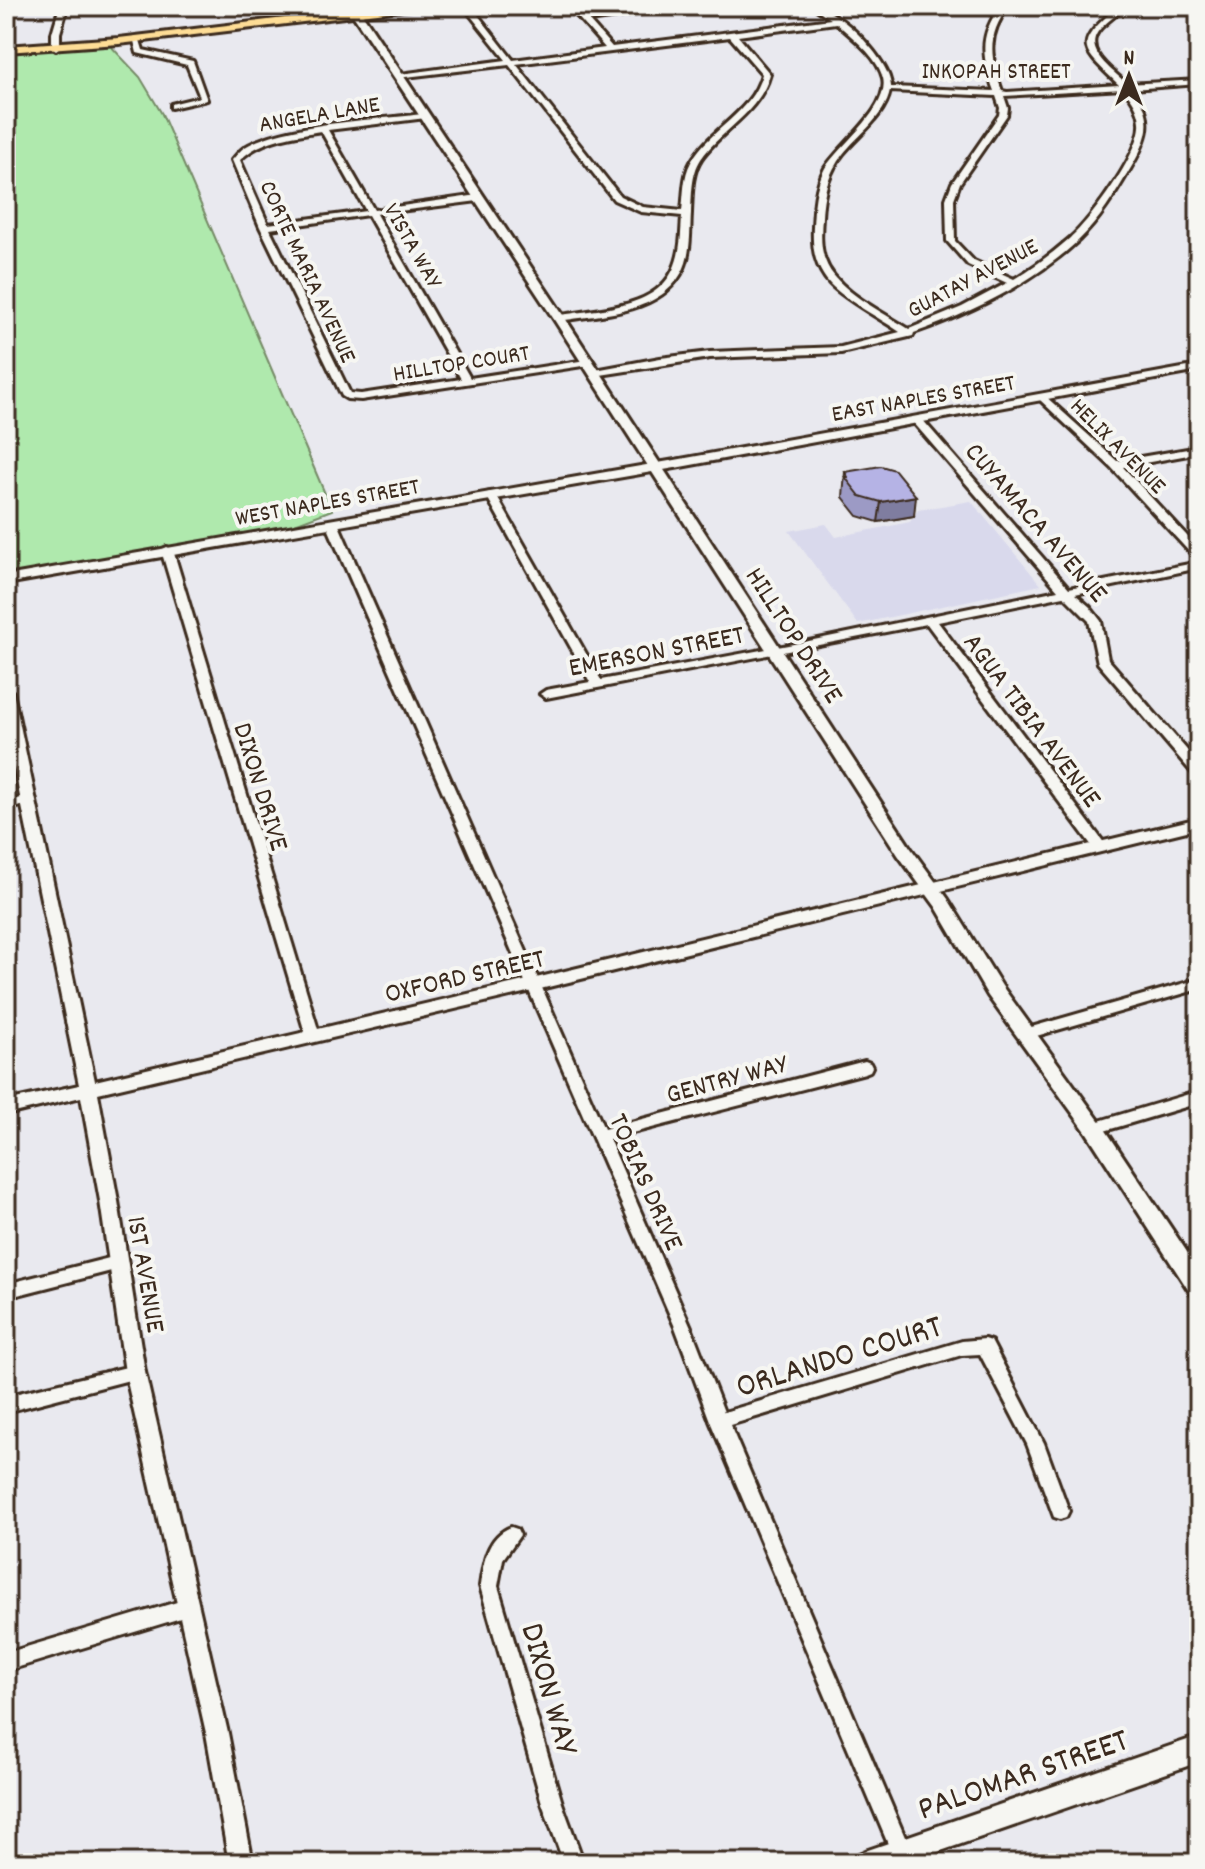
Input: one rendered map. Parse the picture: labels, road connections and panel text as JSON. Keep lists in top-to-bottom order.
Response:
{
  "streets": {
    "main road": ["HILLTOP DRIVE", "PALOMAR STREET"],
    "street": [
      "INKOPAH STREET",
      "ANGELA LANE",
      "VISTA WAY",
      "CORTE MARIA AVENUE",
      "GUATAY AVENUE",
      "HILLTOP COURT",
      "EAST NAPLES STREET",
      "HELIX AVENUE",
      "WEST NAPLES STREET",
      "CUYAMACA AVENUE",
      "EMERSON STREET",
      "AGUA TIBIA AVENUE",
      "DIXON DRIVE",
      "OXFORD STREET",
      "GENTRY WAY",
      "TOBIAS DRIVE",
      "1ST AVENUE",
      "ORLANDO COURT",
      "DIXON WAY"
    ]
  },
  "crossings": [
    ["INKOPAH STREET", "GUATAY AVENUE"],
    ["ANGELA LANE", "VISTA WAY"],
    ["ANGELA LANE", "CORTE MARIA AVENUE"],
    ["ANGELA LANE", "HILLTOP DRIVE"],
    ["VISTA WAY", "HILLTOP COURT"],
    ["CORTE MARIA AVENUE", "HILLTOP COURT"],
    ["GUATAY AVENUE", "HILLTOP COURT"],
    ["GUATAY AVENUE", "HILLTOP DRIVE"],
    ["HILLTOP COURT", "HILLTOP DRIVE"],
    ["EAST NAPLES STREET", "HELIX AVENUE"],
    ["EAST NAPLES STREET", "WEST NAPLES STREET"],
    ["EAST NAPLES STREET", "CUYAMACA AVENUE"],
    ["EAST NAPLES STREET", "HILLTOP DRIVE"],
    ["WEST NAPLES STREET", "HILLTOP DRIVE"],
    ["WEST NAPLES STREET", "DIXON DRIVE"],
    ["WEST NAPLES STREET", "TOBIAS DRIVE"],
    ["CUYAMACA AVENUE", "EMERSON STREET"],
    ["HILLTOP DRIVE", "EMERSON STREET"],
    ["HILLTOP DRIVE", "OXFORD STREET"],
    ["EMERSON STREET", "AGUA TIBIA AVENUE"],
    ["AGUA TIBIA AVENUE", "OXFORD STREET"],
    ["DIXON DRIVE", "OXFORD STREET"],
    ["OXFORD STREET", "TOBIAS DRIVE"],
    ["OXFORD STREET", "1ST AVENUE"],
    ["GENTRY WAY", "TOBIAS DRIVE"],
    ["TOBIAS DRIVE", "ORLANDO COURT"],
    ["TOBIAS DRIVE", "PALOMAR STREET"]
  ],
  "north": "top"
}
